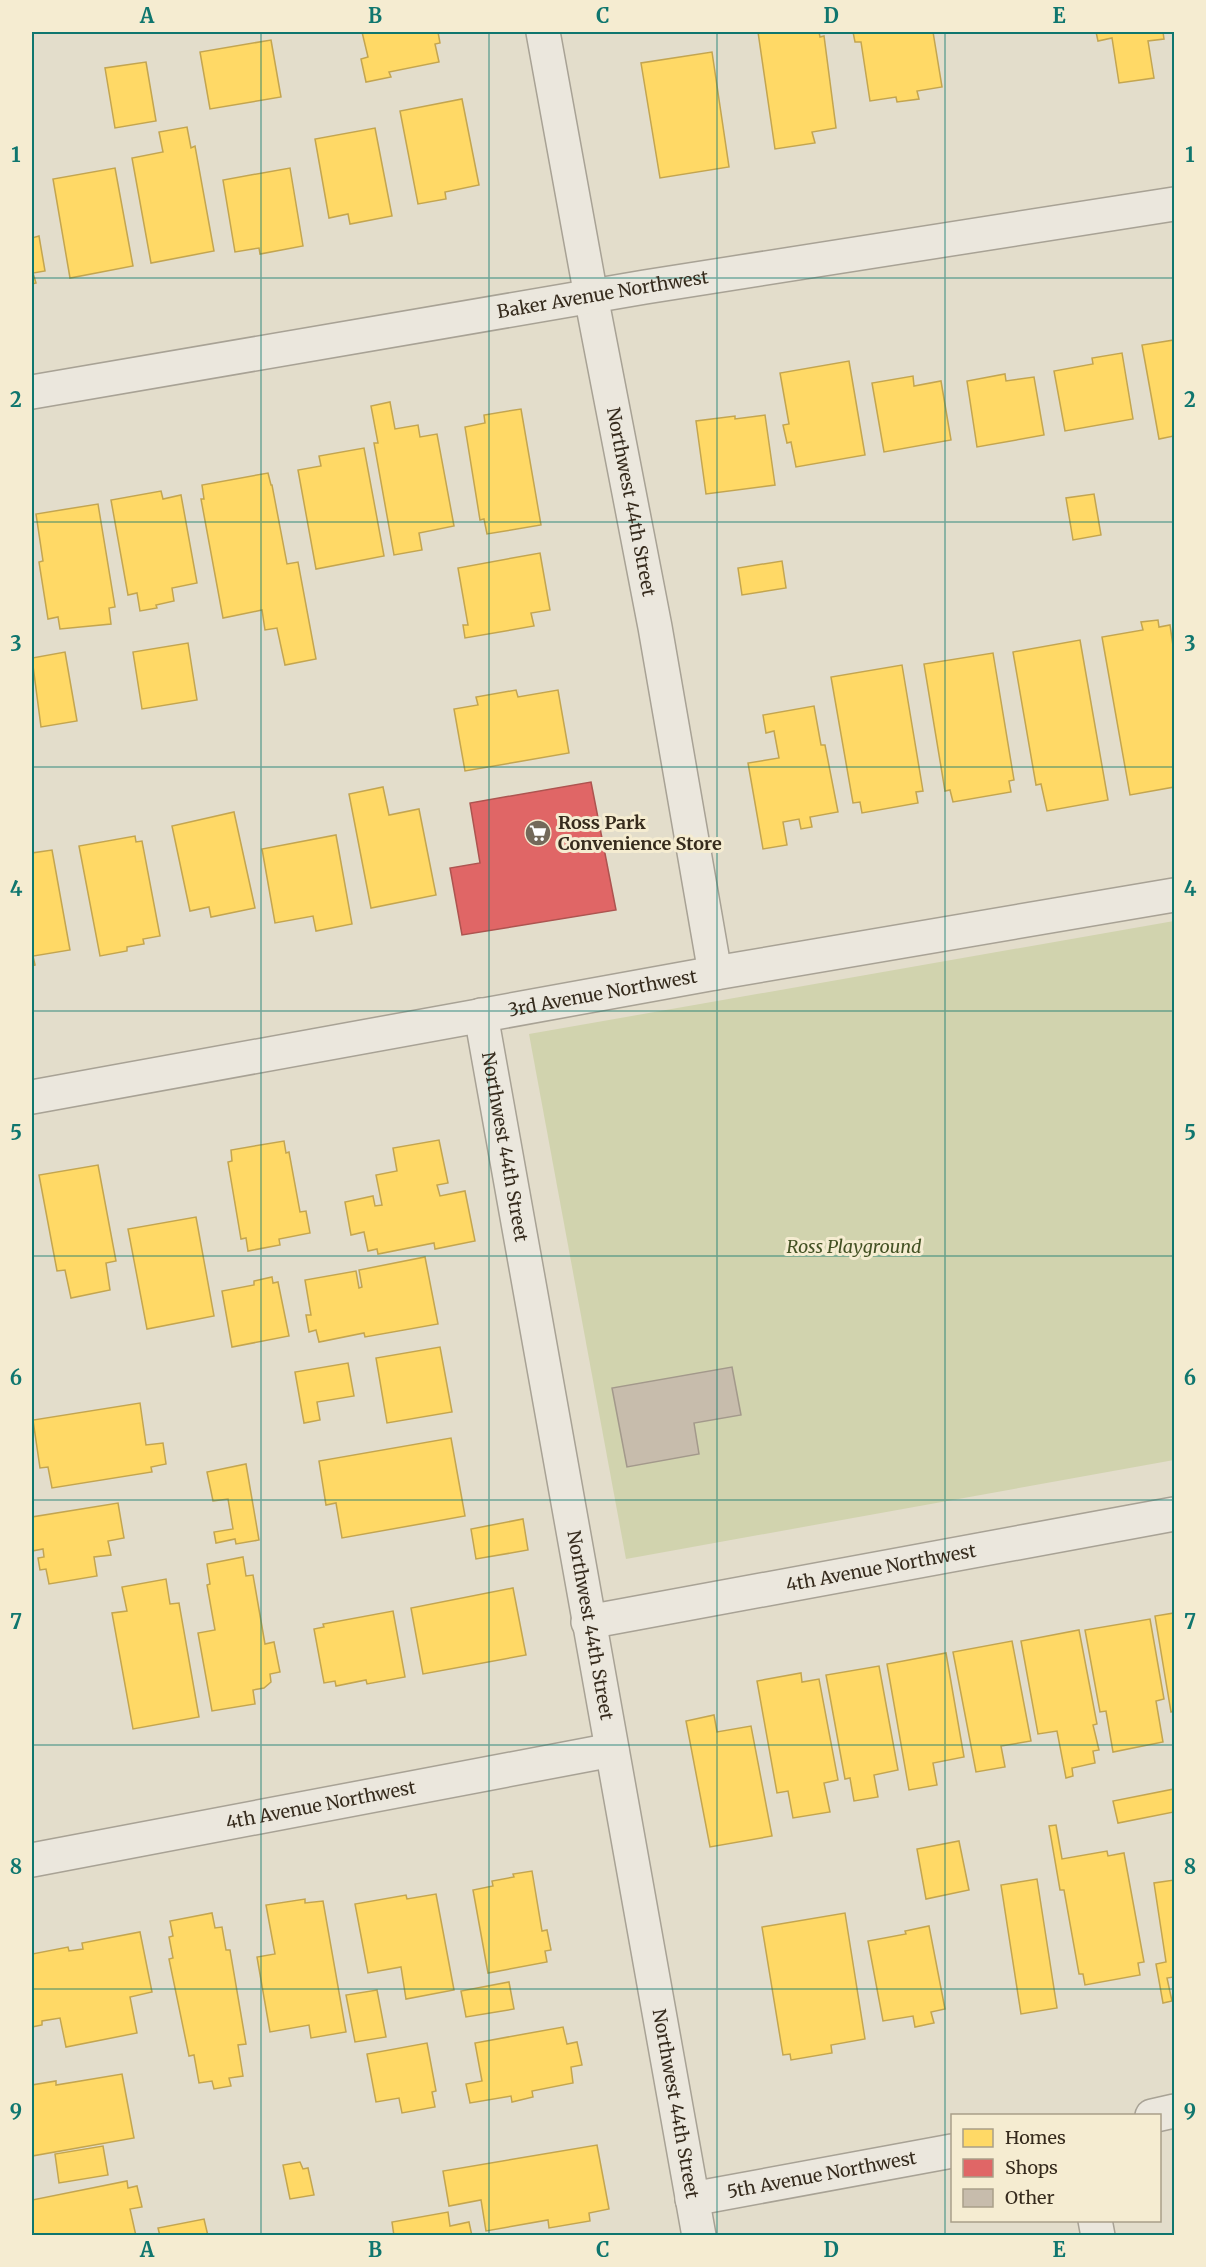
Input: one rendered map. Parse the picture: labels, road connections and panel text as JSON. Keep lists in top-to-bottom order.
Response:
{
  "streets": {
    "street": [
      "Baker Avenue Northwest",
      "Northwest 44th Street",
      "3rd Avenue Northwest",
      "4th Avenue Northwest",
      "5th Avenue Northwest"
    ]
  },
  "crossings": [
    ["Baker Avenue Northwest", "Northwest 44th Street"],
    ["Northwest 44th Street", "3rd Avenue Northwest"],
    ["Northwest 44th Street", "4th Avenue Northwest"],
    ["Northwest 44th Street", "5th Avenue Northwest"]
  ],
  "parks": ["Ross Playground"],
  "places": {
    "supermarket": ["Ross Park Convenience Store"]
  },
  "legend": ["Homes", "Shops", "Other"],
  "grid": {
    "columns": [
      "A",
      "B",
      "C",
      "D",
      "E"
    ],
    "rows": [
      "1",
      "2",
      "3",
      "4",
      "5",
      "6",
      "7",
      "8",
      "9"
    ]
  }
}
